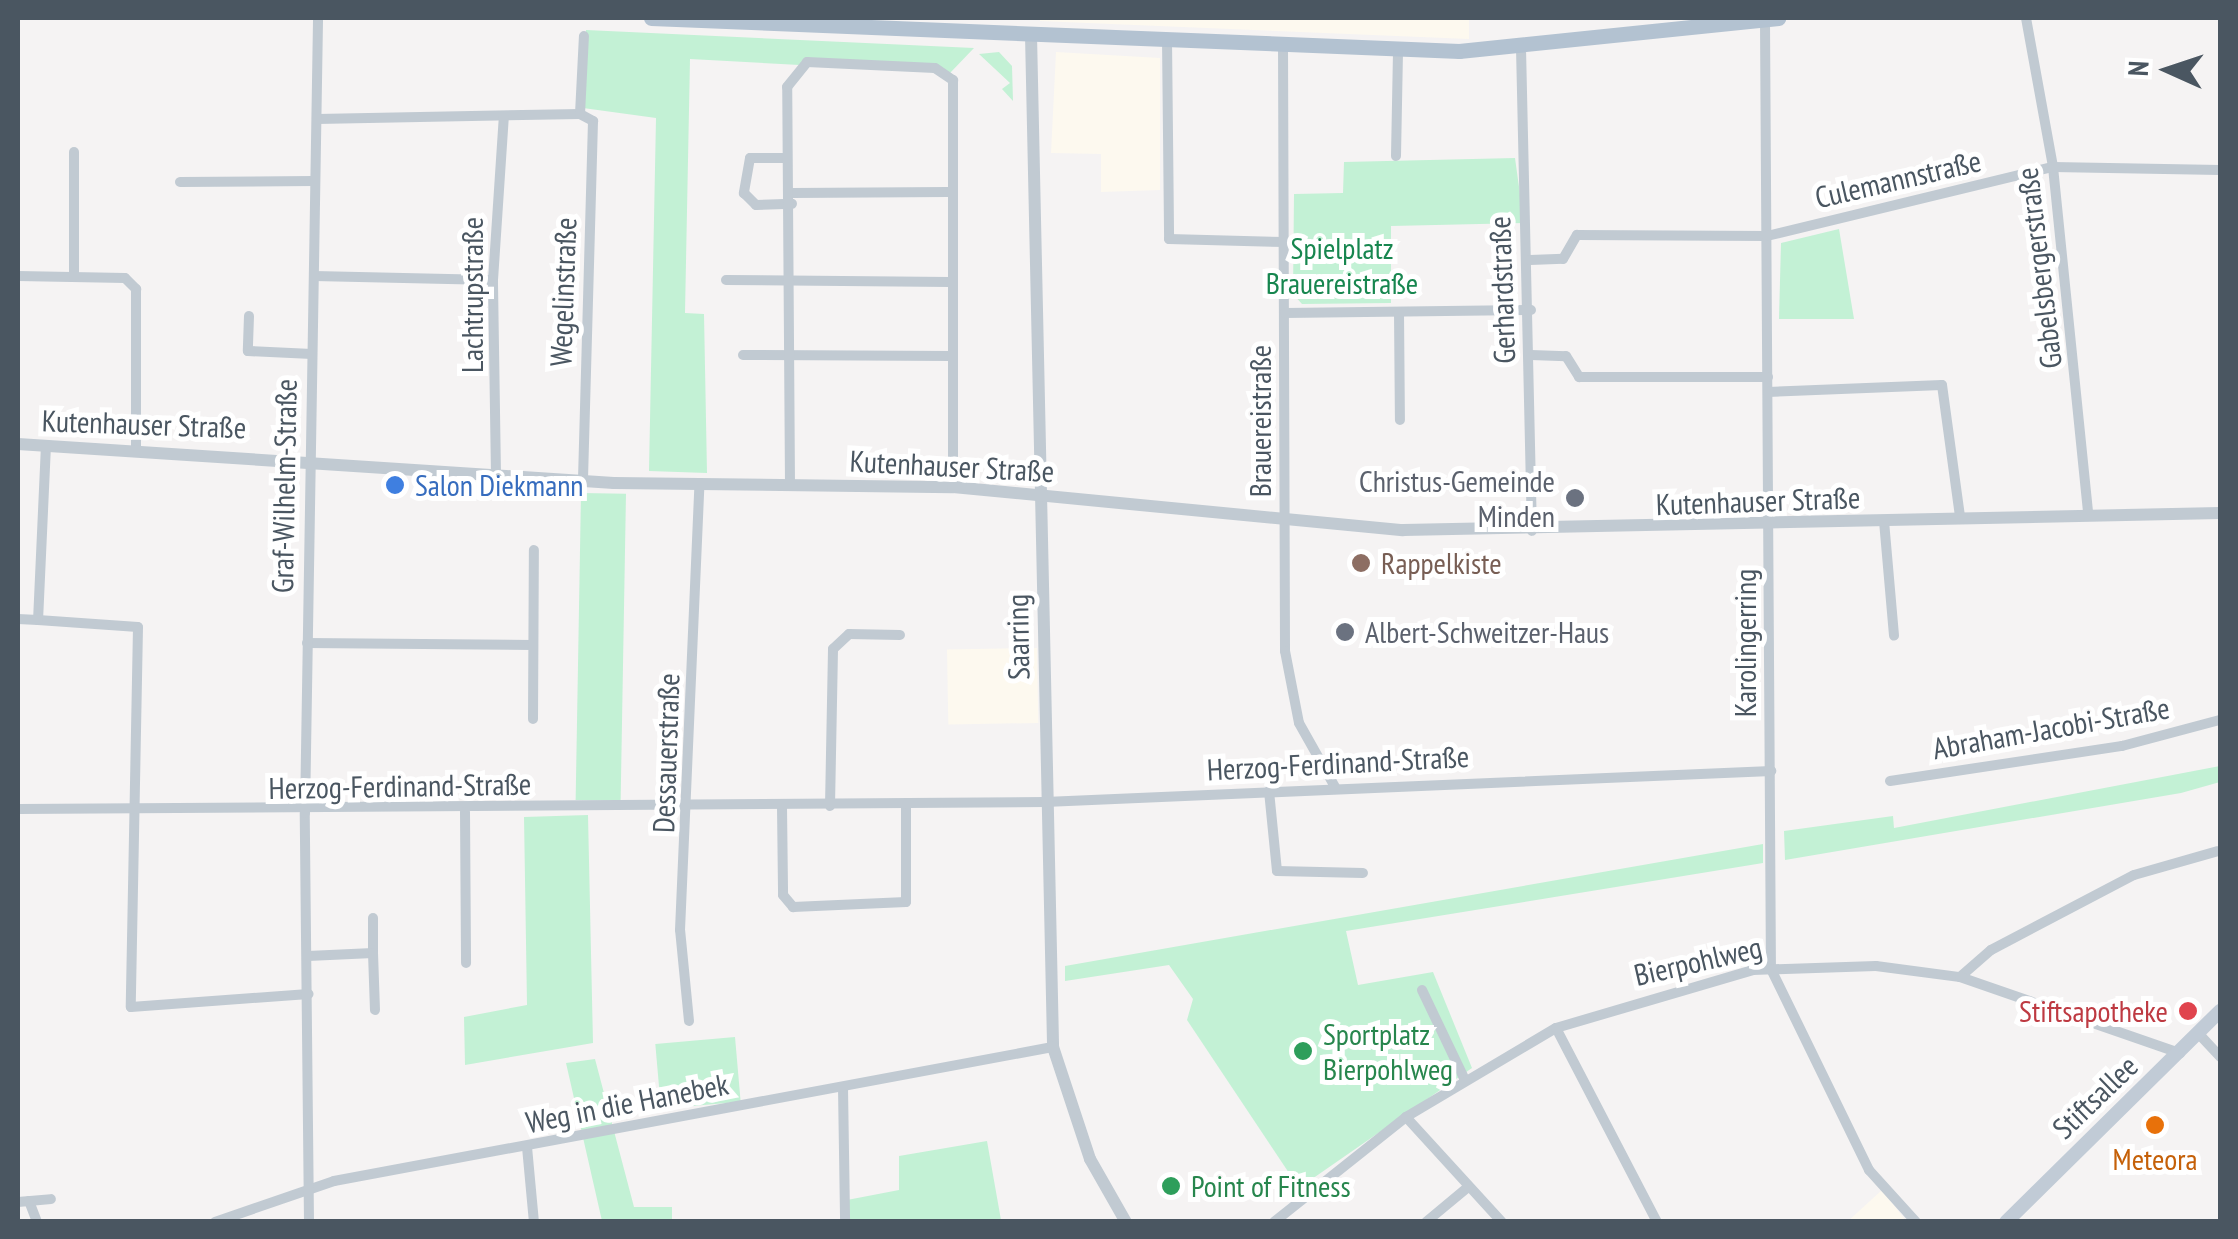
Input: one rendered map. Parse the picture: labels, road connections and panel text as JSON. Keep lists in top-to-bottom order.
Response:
{
  "streets": {
    "main road": ["Stiftsallee"],
    "street": [
      "Culemannstraße",
      "Gabelsbergerstraße",
      "Gerhardstraße",
      "Wegelinstraße",
      "Lachtrupstraße",
      "Brauereistraße",
      "Kutenhauser Straße",
      "Graf-Wilhelm-Straße",
      "Saarring",
      "Karolingerring",
      "Abraham-Jacobi-Straße",
      "Dessauerstraße",
      "Herzog-Ferdinand-Straße",
      "Bierpohlweg",
      "Weg in die Hanebek"
    ]
  },
  "crossings": [
    ["Culemannstraße", "Gabelsbergerstraße"],
    ["Culemannstraße", "Gerhardstraße"],
    ["Culemannstraße", "Karolingerring"],
    ["Gabelsbergerstraße", "Kutenhauser Straße"],
    ["Gerhardstraße", "Kutenhauser Straße"],
    ["Wegelinstraße", "Kutenhauser Straße"],
    ["Lachtrupstraße", "Kutenhauser Straße"],
    ["Brauereistraße", "Kutenhauser Straße"],
    ["Brauereistraße", "Herzog-Ferdinand-Straße"],
    ["Kutenhauser Straße", "Graf-Wilhelm-Straße"],
    ["Kutenhauser Straße", "Saarring"],
    ["Kutenhauser Straße", "Karolingerring"],
    ["Kutenhauser Straße", "Dessauerstraße"],
    ["Graf-Wilhelm-Straße", "Herzog-Ferdinand-Straße"],
    ["Graf-Wilhelm-Straße", "Weg in die Hanebek"],
    ["Saarring", "Herzog-Ferdinand-Straße"],
    ["Saarring", "Weg in die Hanebek"],
    ["Karolingerring", "Herzog-Ferdinand-Straße"],
    ["Karolingerring", "Bierpohlweg"],
    ["Dessauerstraße", "Herzog-Ferdinand-Straße"],
    ["Bierpohlweg", "Stiftsallee"]
  ],
  "parks": ["Spielplatz Brauereistraße"],
  "places": [
    "Salon Diekmann",
    "Christus-Gemeinde Minden",
    "Rappelkiste",
    "Albert-Schweitzer-Haus",
    "Stiftsapotheke",
    "Sportplatz Bierpohlweg",
    "Meteora",
    "Point of Fitness"
  ],
  "north": "left"
}
